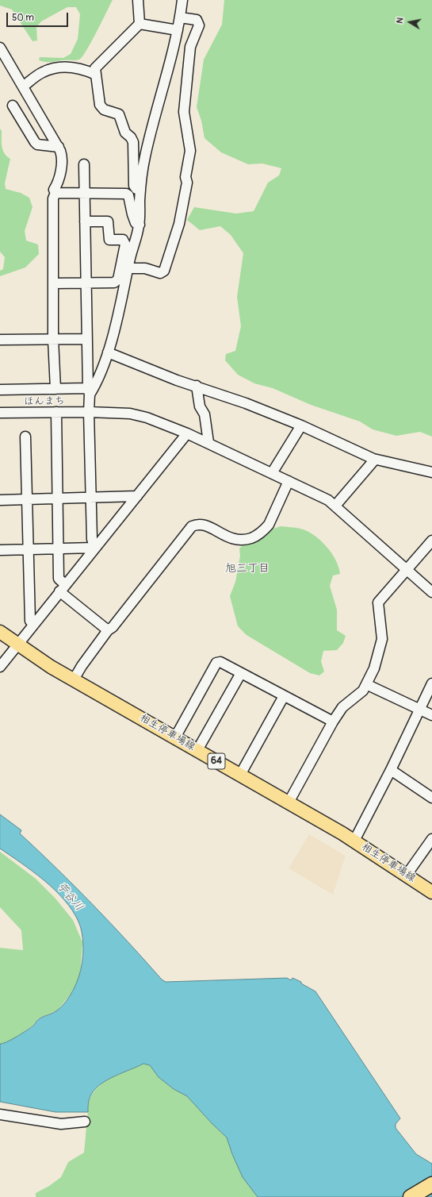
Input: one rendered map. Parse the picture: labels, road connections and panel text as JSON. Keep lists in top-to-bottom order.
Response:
{
  "streets": {
    "main road": ["相生停車場線", "64"],
    "street": ["ほんまち"]
  },
  "districts": ["旭三丁目"],
  "water": ["苧谷川"],
  "scale_bar": "50 m",
  "north": "left"
}
